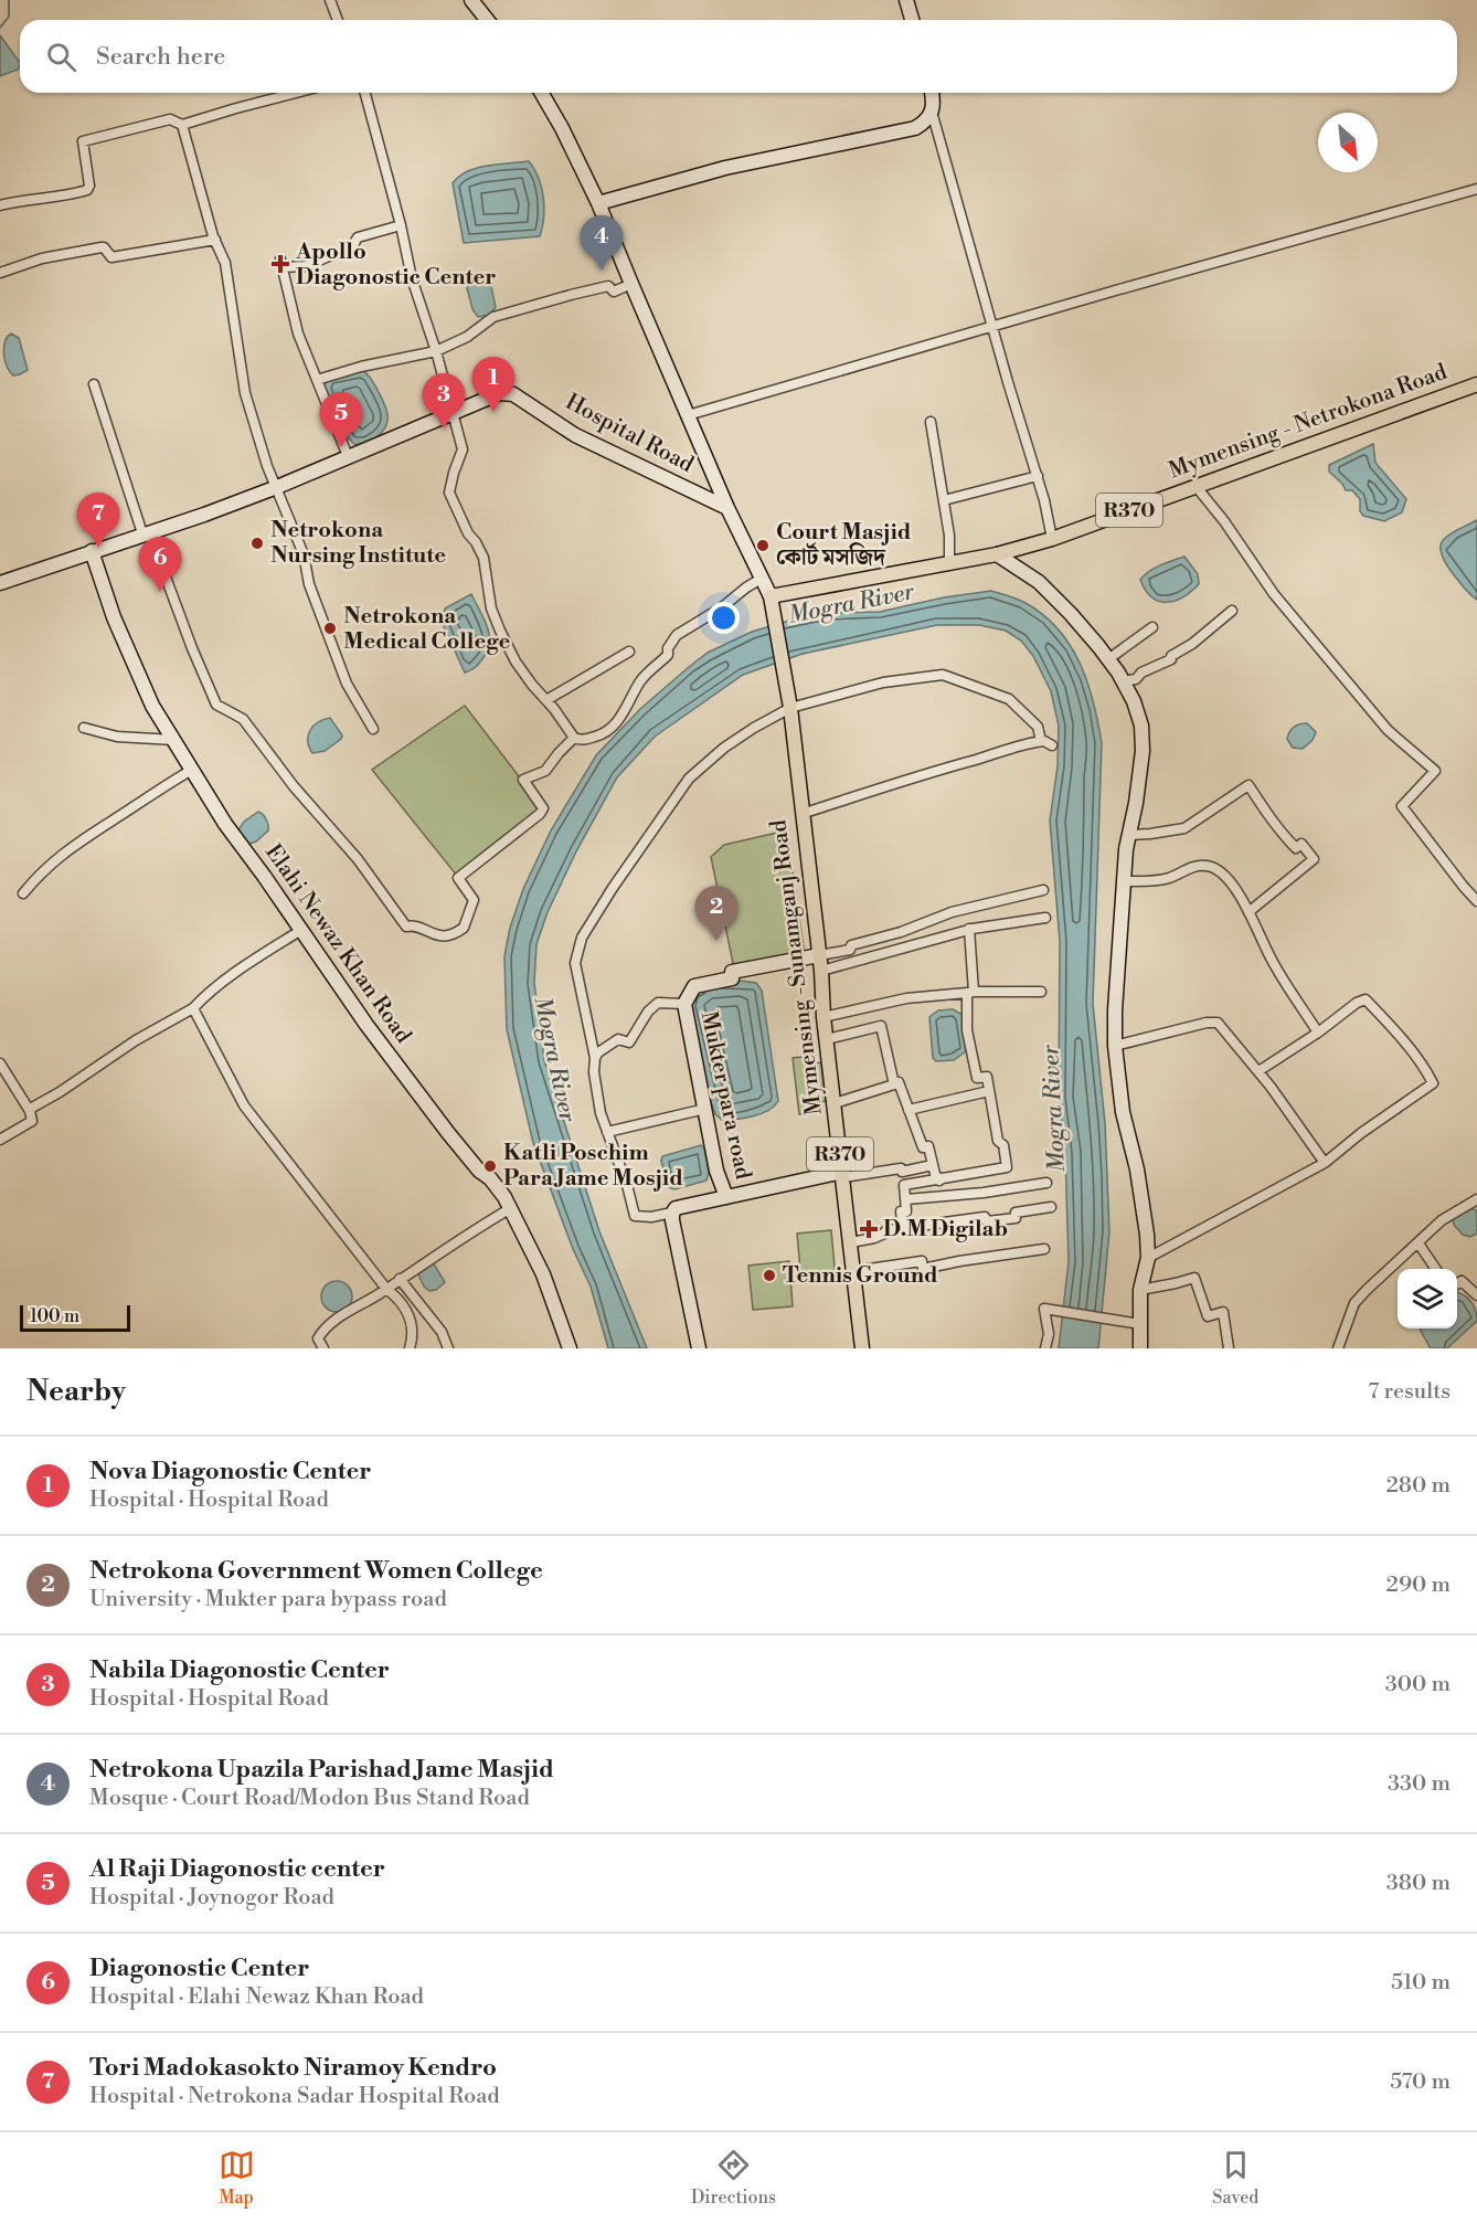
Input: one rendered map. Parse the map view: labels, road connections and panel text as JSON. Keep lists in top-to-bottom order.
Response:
{
  "streets": {
    "main road": ["Mymensing - Netrokona Road", "R370", "Mymensing -Sunamganj Road"],
    "street": ["Hospital Road", "Elahi Newaz Khan Road", "Mukter para road"]
  },
  "crossings": [
    ["Mymensing - Netrokona Road", "R370"],
    ["Hospital Road", "Elahi Newaz Khan Road"],
    ["R370", "Mymensing -Sunamganj Road"]
  ],
  "water": ["Mogra River"],
  "places": {
    "health": ["Apollo Diagonostic Center", "D.M Digilab"],
    "other": [
      "Netrokona Nursing Institute",
      "Court Masjid কোর্ট মসজিদ",
      "Netrokona Medical College",
      "Katli Poschim Para Jame Mosjid",
      "Tennis Ground"
    ]
  },
  "scale_bar": "100 m",
  "north": "bottom right",
  "page": {
    "search": "Search here",
    "pins": [
      "4",
      "1",
      "3",
      "5",
      "7",
      "6",
      "2"
    ],
    "scale": "100 m",
    "heading": ["Nearby", "7 results"],
    "list": [
      {
        "mark": "1",
        "name": "Nova Diagonostic Center",
        "note": "Hospital · Hospital Road",
        "value": "280 m"
      },
      {
        "mark": "2",
        "name": "Netrokona Government Women College",
        "note": "University · Mukter para bypass road",
        "value": "290 m"
      },
      {
        "mark": "3",
        "name": "Nabila Diagonostic Center",
        "note": "Hospital · Hospital Road",
        "value": "300 m"
      },
      {
        "mark": "4",
        "name": "Netrokona Upazila Parishad Jame Masjid",
        "note": "Mosque · Court Road/Modon Bus Stand Road",
        "value": "330 m"
      },
      {
        "mark": "5",
        "name": "Al Raji Diagonostic center",
        "note": "Hospital · Joynogor Road",
        "value": "380 m"
      },
      {
        "mark": "6",
        "name": "Diagonostic Center",
        "note": "Hospital · Elahi Newaz Khan Road",
        "value": "510 m"
      },
      {
        "mark": "7",
        "name": "Tori Madokasokto Niramoy Kendro",
        "note": "Hospital · Netrokona Sadar Hospital Road",
        "value": "570 m"
      }
    ],
    "nav": ["Map", "Directions", "Saved"]
  }
}
